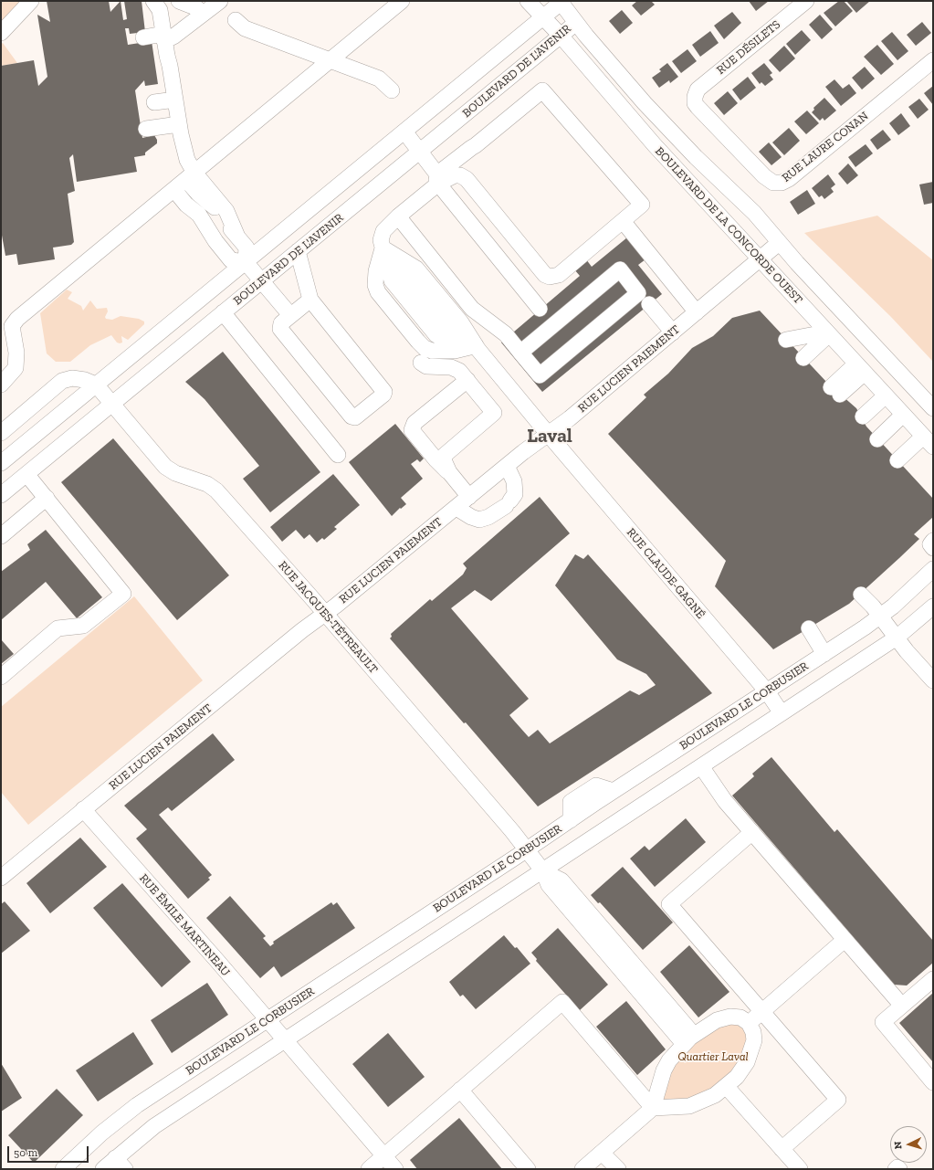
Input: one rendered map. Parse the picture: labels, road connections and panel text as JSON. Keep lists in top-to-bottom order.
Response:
{
  "streets": {
    "street": [
      "RUE DÉSILETS",
      "BOULEVARD DE L'AVENIR",
      "RUE LAURE CONAN",
      "BOULEVARD DE LA CONCORDE OUEST",
      "RUE LUCIEN PAIEMENT",
      "RUE CLAUDE-GAGNÉ",
      "RUE JACQUES-TÉTREAULT",
      "BOULEVARD LE CORBUSIER",
      "RUE ÉMILE MARTINEAU"
    ]
  },
  "crossings": [
    ["RUE DÉSILETS", "RUE LAURE CONAN"],
    ["BOULEVARD DE L'AVENIR", "BOULEVARD DE LA CONCORDE OUEST"],
    ["BOULEVARD DE L'AVENIR", "RUE JACQUES-TÉTREAULT"],
    ["BOULEVARD DE LA CONCORDE OUEST", "RUE LUCIEN PAIEMENT"],
    ["RUE LUCIEN PAIEMENT", "RUE CLAUDE-GAGNÉ"],
    ["RUE LUCIEN PAIEMENT", "RUE JACQUES-TÉTREAULT"],
    ["RUE LUCIEN PAIEMENT", "RUE ÉMILE MARTINEAU"],
    ["RUE CLAUDE-GAGNÉ", "BOULEVARD LE CORBUSIER"],
    ["RUE JACQUES-TÉTREAULT", "BOULEVARD LE CORBUSIER"],
    ["BOULEVARD LE CORBUSIER", "RUE ÉMILE MARTINEAU"]
  ],
  "districts": ["Laval"],
  "parks": ["Quartier Laval"],
  "scale_bar": "50 m",
  "north": "left"
}
